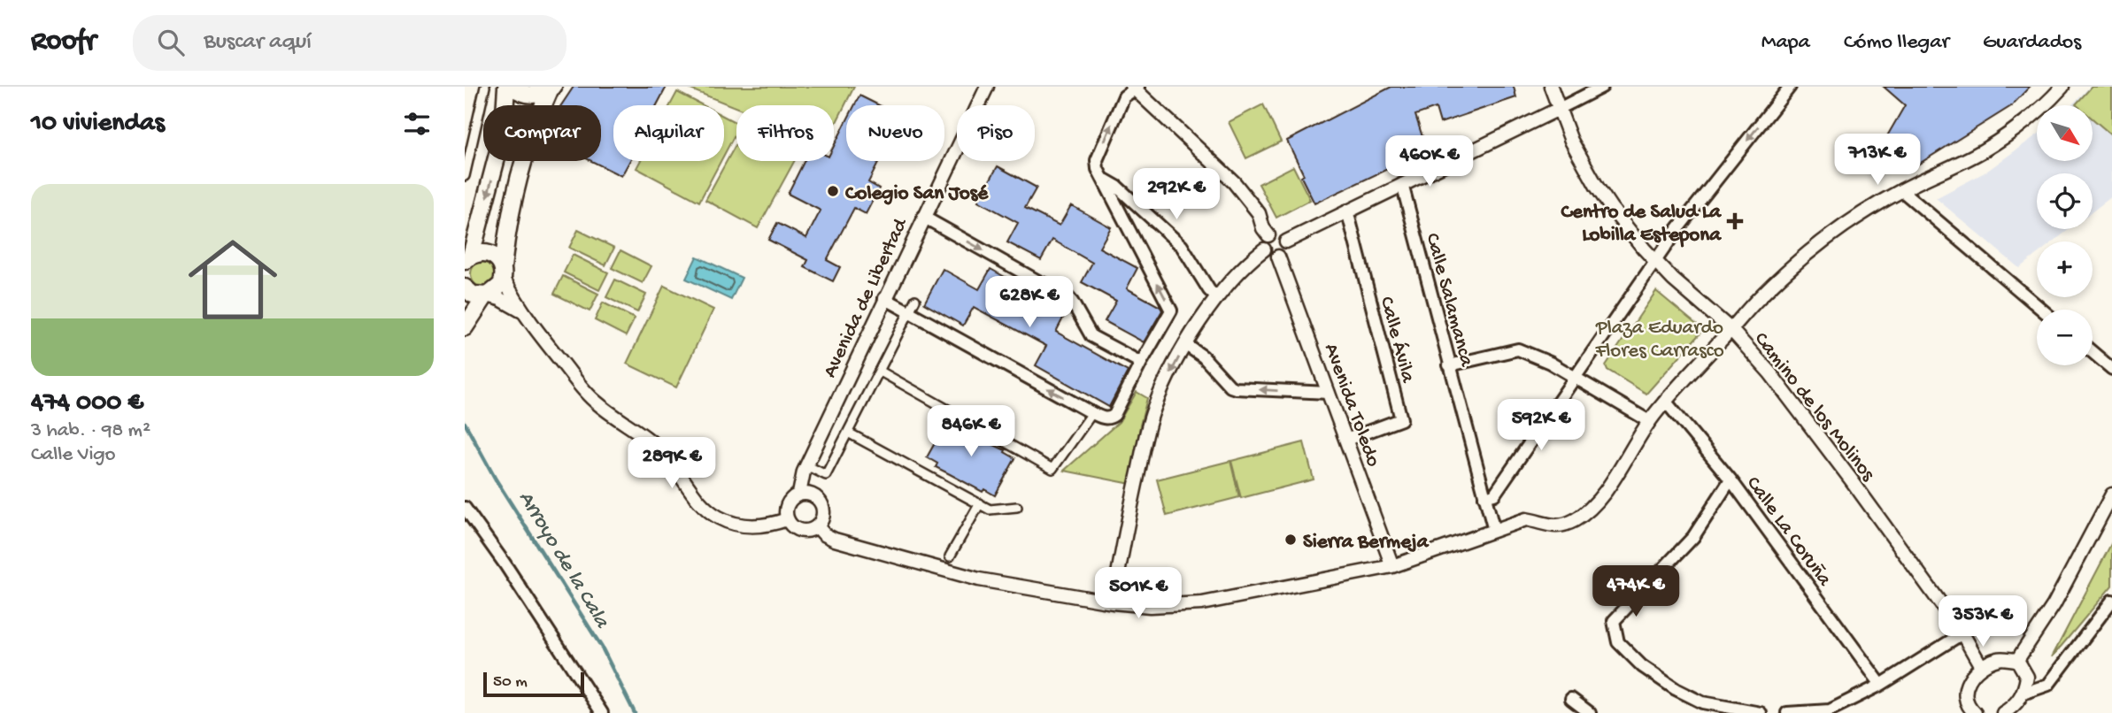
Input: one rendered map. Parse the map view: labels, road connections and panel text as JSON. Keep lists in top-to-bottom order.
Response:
{
  "streets": {
    "street": [
      "Avenida de Libertad",
      "Calle Salamanca",
      "Calle Ávila",
      "Avenida Toledo",
      "Camino de los Molinos",
      "Calle La Coruña"
    ]
  },
  "crossings": [
    ["Calle Ávila", "Avenida Toledo"]
  ],
  "water": ["Arroyo de la Cala"],
  "parks": ["Plaza Eduardo Flores Carrasco"],
  "places": {
    "other": ["Colegio San José", "Sierra Bermeja"],
    "health": ["Centro de Salud La Lobilla Estepona"]
  },
  "scale_bar": "50 m",
  "north": "bottom right",
  "page": {
    "header": "Roofr",
    "search": "Buscar aquí",
    "nav": ["Mapa", "Cómo llegar", "Guardados"],
    "heading": "10 viviendas",
    "map_buttons": ["+", "−"],
    "chip": [
      "Comprar",
      "Alquilar",
      "Filtros",
      "Nuevo",
      "Piso"
    ],
    "price": [
      "713K €",
      "460K €",
      "292K €",
      "628K €",
      "592K €",
      "846K €",
      "289K €",
      "474K €",
      "501K €",
      "353K €"
    ],
    "list": [
      {
        "name": "474 000 €",
        "note": "3 hab. · 98 m² · Calle Vigo"
      }
    ],
    "scale": "50 m"
  }
}
